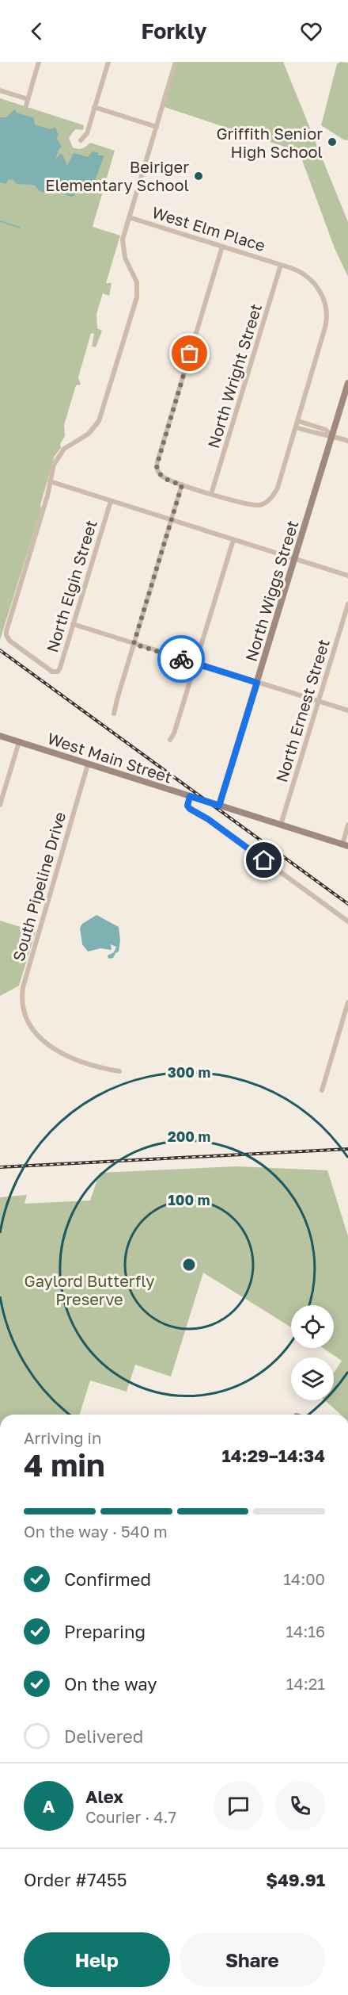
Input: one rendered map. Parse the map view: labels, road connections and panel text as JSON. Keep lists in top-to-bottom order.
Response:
{
  "streets": {
    "street": [
      "West Elm Place",
      "North Wright Street",
      "North Elgin Street",
      "North Wiggs Street",
      "North Ernest Street",
      "West Main Street",
      "South Pipeline Drive"
    ]
  },
  "crossings": [
    ["West Elm Place", "North Wright Street"],
    ["North Wiggs Street", "West Main Street"],
    ["North Ernest Street", "West Main Street"],
    ["West Main Street", "South Pipeline Drive"]
  ],
  "parks": ["Gaylord Butterfly Preserve"],
  "places": ["Griffith Senior High School", "Beiriger Elementary School"],
  "page": {
    "header": "Forkly",
    "heading": ["4 min", "Arriving in", "14:29–14:34"],
    "panel": [
      "Alex",
      "Courier · 4.7",
      "Order #7455",
      "$49.91"
    ],
    "bar": "On the way · 540 m",
    "list": [
      ["Confirmed", "14:00"],
      ["Preparing", "14:16"],
      ["On the way", "14:21"],
      "Delivered"
    ],
    "round": "A",
    "buttons": ["Help", "Share"]
  },
  "rings": ["300 m", "200 m", "100 m"]
}
